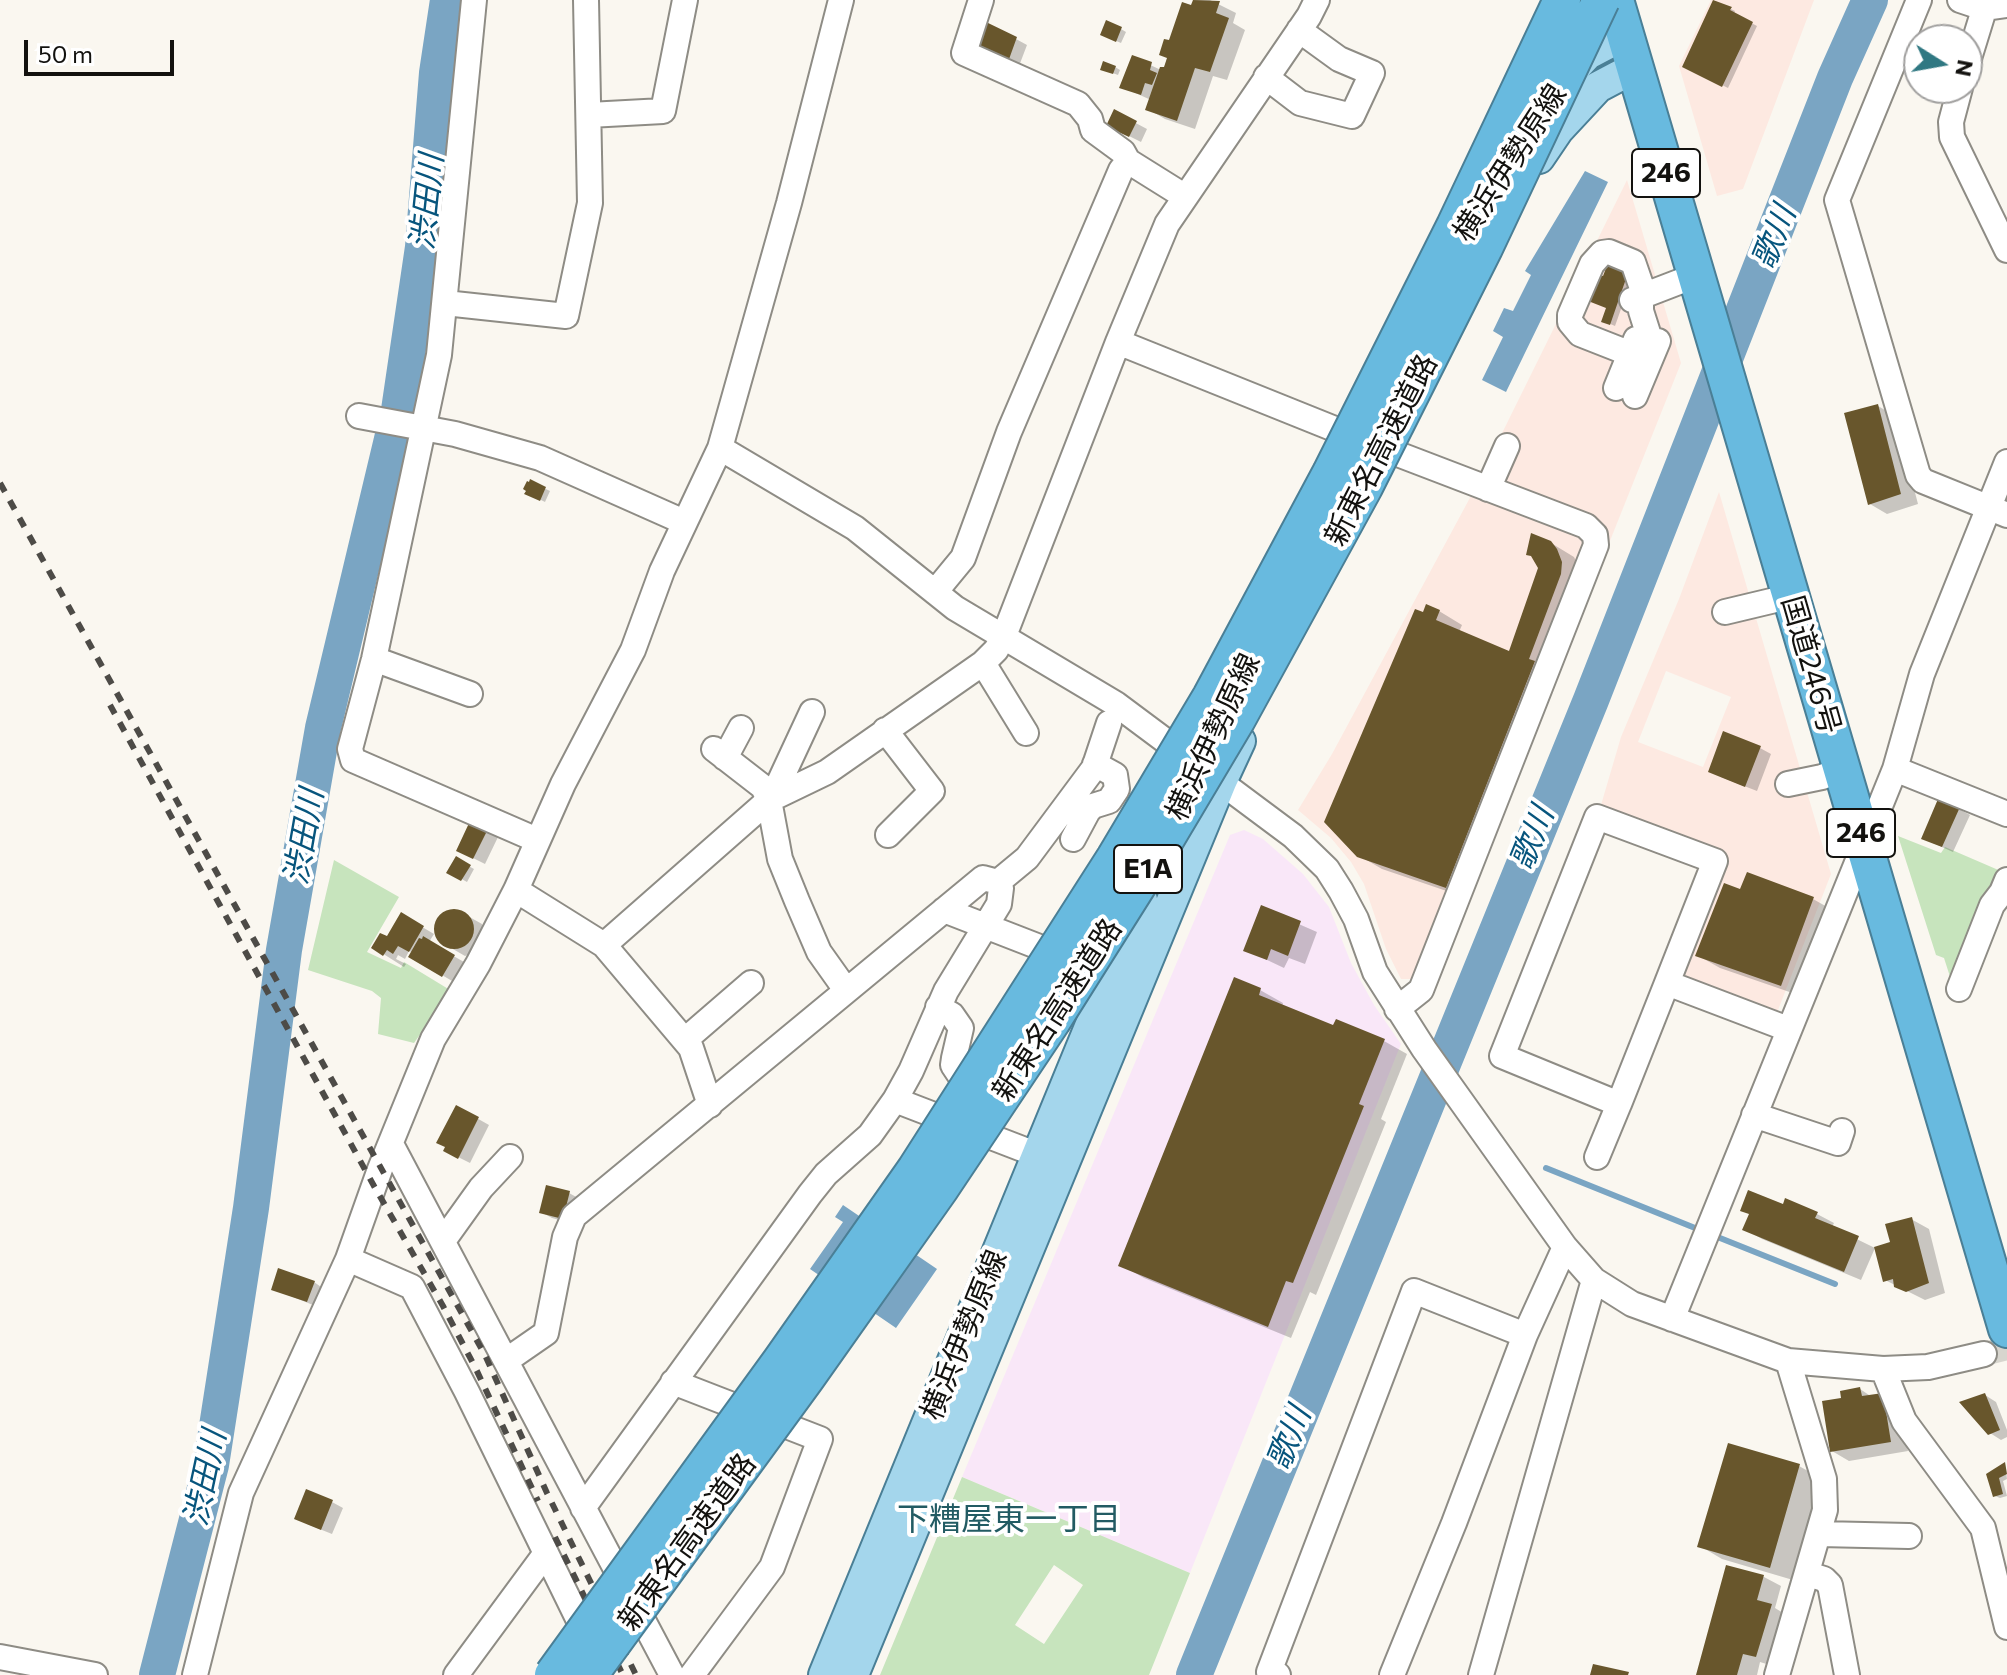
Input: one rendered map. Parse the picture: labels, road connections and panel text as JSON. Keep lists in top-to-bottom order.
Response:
{
  "streets": {
    "highway": [
      "246",
      "新東名高速道路",
      "国道246号",
      "E1A"
    ],
    "main road": ["横浜伊勢原線"]
  },
  "crossings": [
    ["横浜伊勢原線", "国道246号"]
  ],
  "districts": ["下糟屋東一丁目"],
  "water": ["渋田川", "歌川"],
  "scale_bar": "50 m",
  "north": "right"
}
